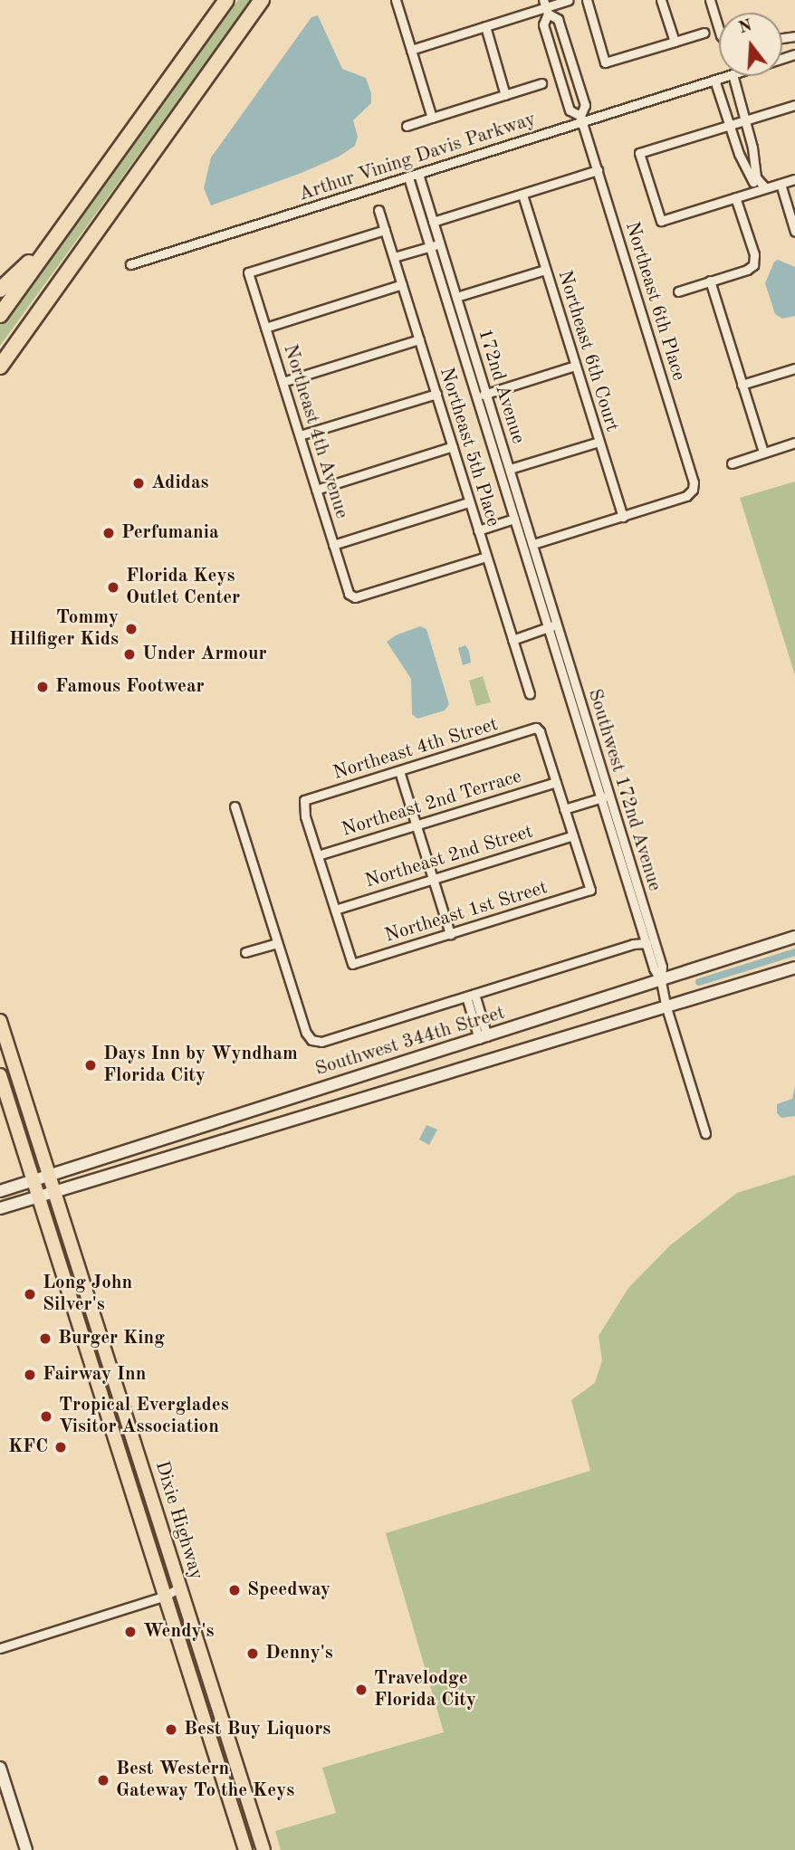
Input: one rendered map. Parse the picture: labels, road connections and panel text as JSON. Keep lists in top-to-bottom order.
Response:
{
  "streets": {
    "highway": ["Dixie Highway"],
    "main road": ["Southwest 344th Street"],
    "street": [
      "Arthur Vining Davis Parkway",
      "Northeast 6th Place",
      "Northeast 6th Court",
      "172nd Avenue",
      "Northeast 4th Avenue",
      "Northeast 5th Place",
      "Northeast 4th Street",
      "Southwest 172nd Avenue",
      "Northeast 2nd Terrace",
      "Northeast 2nd Street",
      "Northeast 1st Street"
    ]
  },
  "crossings": [
    ["Arthur Vining Davis Parkway", "Northeast 6th Place"],
    ["Arthur Vining Davis Parkway", "172nd Avenue"],
    ["Northeast 6th Place", "Northeast 6th Court"],
    ["172nd Avenue", "Southwest 172nd Avenue"],
    ["Northeast 4th Avenue", "Northeast 5th Place"],
    ["Northeast 4th Street", "Northeast 2nd Terrace"],
    ["Southwest 172nd Avenue", "Southwest 344th Street"],
    ["Northeast 2nd Street", "Northeast 1st Street"],
    ["Southwest 344th Street", "Dixie Highway"]
  ],
  "places": [
    "Adidas",
    "Perfumania",
    "Florida Keys Outlet Center",
    "Tommy Hilfiger Kids",
    "Under Armour",
    "Famous Footwear",
    "Days Inn by Wyndham Florida City",
    "Long John Silver's",
    "Burger King",
    "Fairway Inn",
    "Tropical Everglades Visitor Association",
    "KFC",
    "Speedway",
    "Wendy's",
    "Denny's",
    "Travelodge Florida City",
    "Best Buy Liquors",
    "Best Western Gateway To the Keys"
  ],
  "north": "top"
}
